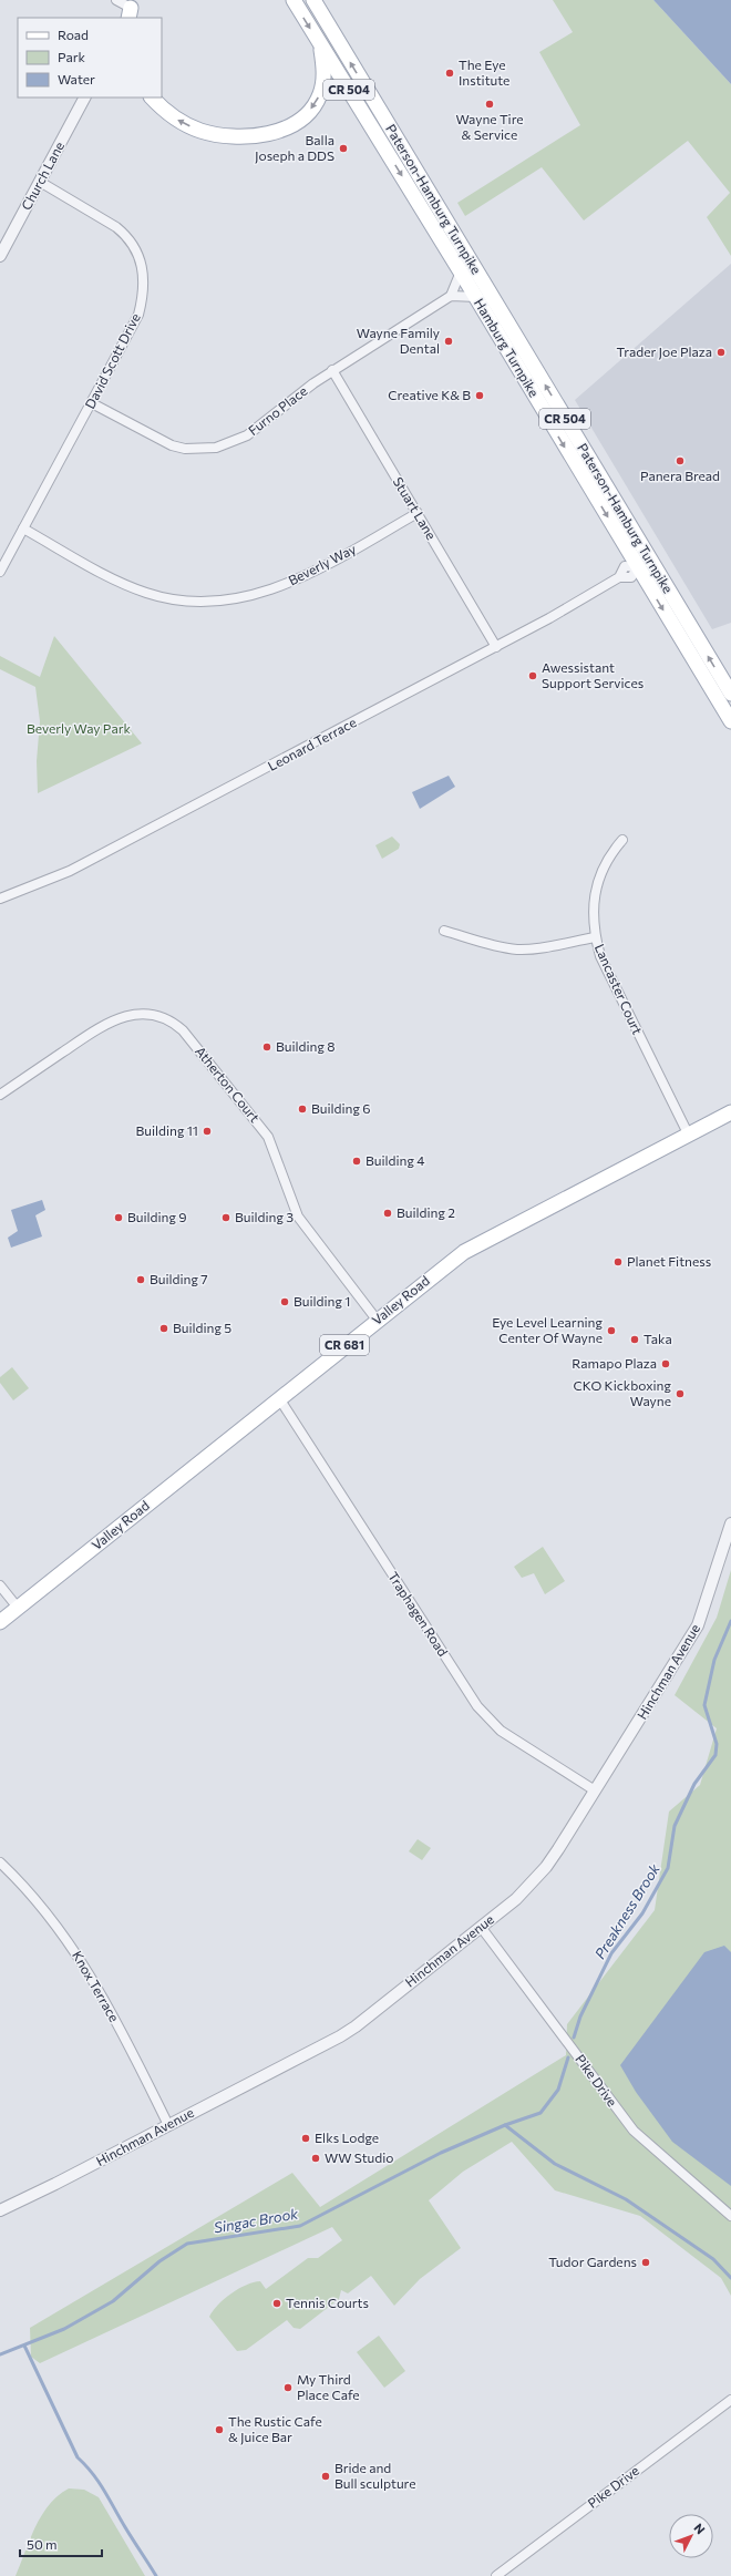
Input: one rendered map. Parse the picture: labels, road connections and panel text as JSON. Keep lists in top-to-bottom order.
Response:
{
  "streets": {
    "main road": [
      "CR 504",
      "Paterson-Hamburg Turnpike",
      "Hamburg Turnpike",
      "Valley Road",
      "CR 681"
    ],
    "street": [
      "Church Lane",
      "David Scott Drive",
      "Furno Place",
      "Stuart Lane",
      "Beverly Way",
      "Leonard Terrace",
      "Lancaster Court",
      "Atherton Court",
      "Traphagen Road",
      "Hinchman Avenue",
      "Knox Terrace",
      "Pike Drive"
    ]
  },
  "crossings": [
    ["Church Lane", "David Scott Drive"],
    ["Hamburg Turnpike", "Leonard Terrace"],
    ["David Scott Drive", "Furno Place"],
    ["David Scott Drive", "Beverly Way"],
    ["Furno Place", "Stuart Lane"],
    ["Stuart Lane", "Beverly Way"],
    ["Stuart Lane", "Leonard Terrace"],
    ["Lancaster Court", "Valley Road"],
    ["Atherton Court", "Valley Road"],
    ["Valley Road", "Traphagen Road"],
    ["Traphagen Road", "Hinchman Avenue"],
    ["Hinchman Avenue", "Knox Terrace"],
    ["Hinchman Avenue", "Pike Drive"]
  ],
  "one_way": ["Paterson-Hamburg Turnpike", "Hamburg Turnpike"],
  "water": ["Preakness Brook", "Singac Brook"],
  "parks": ["Beverly Way Park"],
  "places": [
    "The Eye Institute",
    "Wayne Tire & Service",
    "Balla Joseph a DDS",
    "Wayne Family Dental",
    "Trader Joe Plaza",
    "Creative K& B",
    "Panera Bread",
    "Awessistant Support Services",
    "Building 8",
    "Building 6",
    "Building 11",
    "Building 4",
    "Building 2",
    "Building 9",
    "Building 3",
    "Planet Fitness",
    "Building 7",
    "Building 1",
    "Building 5",
    "Eye Level Learning Center Of Wayne",
    "Taka",
    "Ramapo Plaza",
    "CKO Kickboxing Wayne",
    "Elks Lodge",
    "WW Studio",
    "Tudor Gardens",
    "Tennis Courts",
    "My Third Place Cafe",
    "The Rustic Cafe & Juice Bar",
    "Bride and Bull sculpture"
  ],
  "legend": ["Road", "Park", "Water"],
  "scale_bar": "50 m",
  "north": "top right"
}
